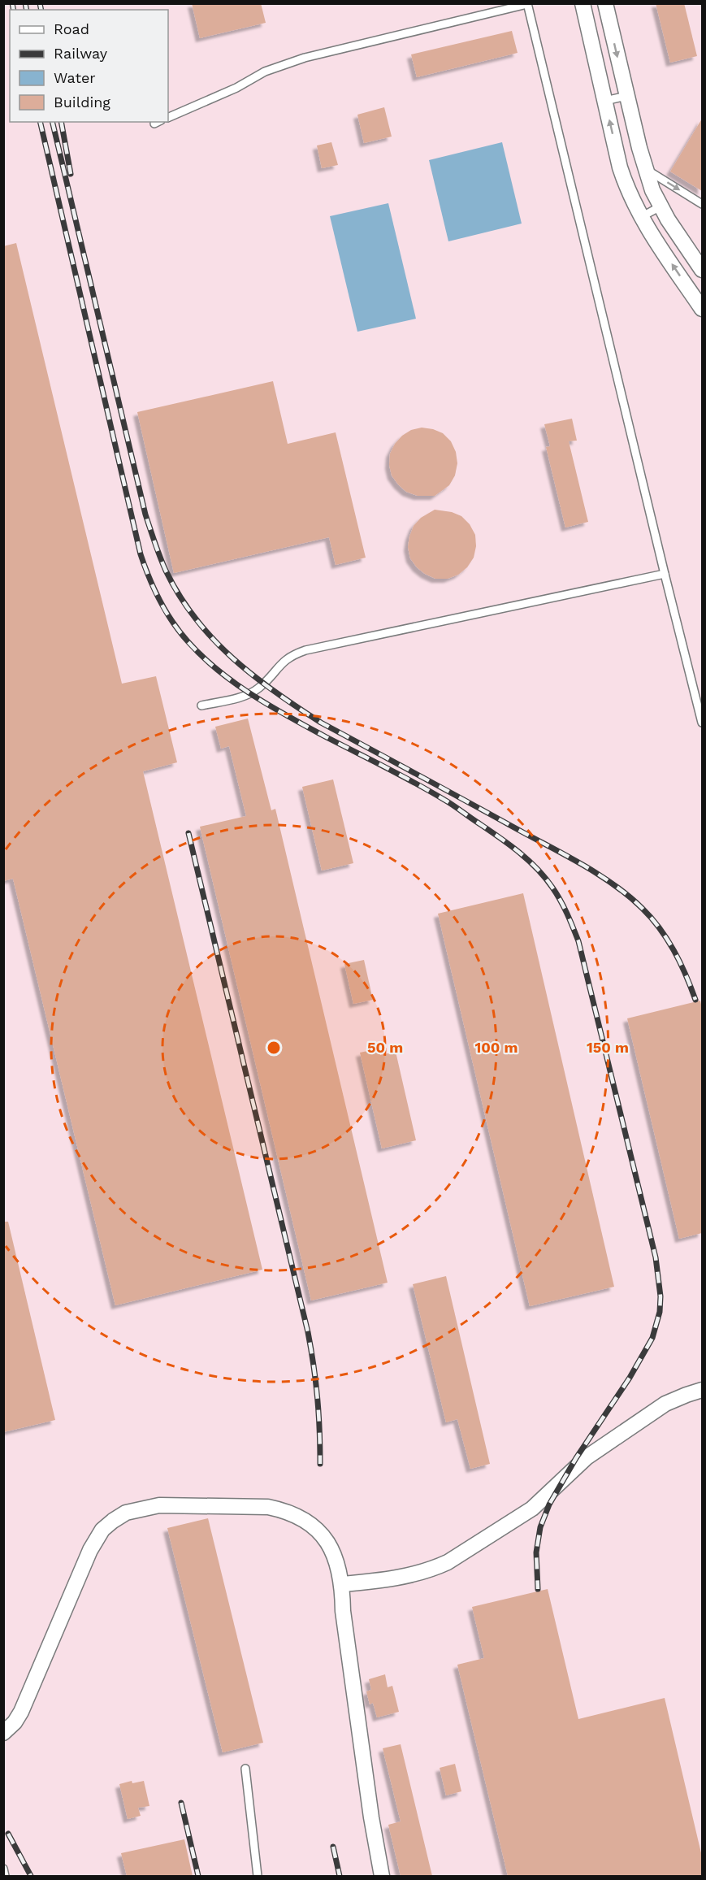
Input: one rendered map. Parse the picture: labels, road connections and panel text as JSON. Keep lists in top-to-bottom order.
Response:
{
  "legend": [
    "Road",
    "Railway",
    "Water",
    "Building"
  ],
  "rings": ["50 m", "100 m", "150 m"]
}
